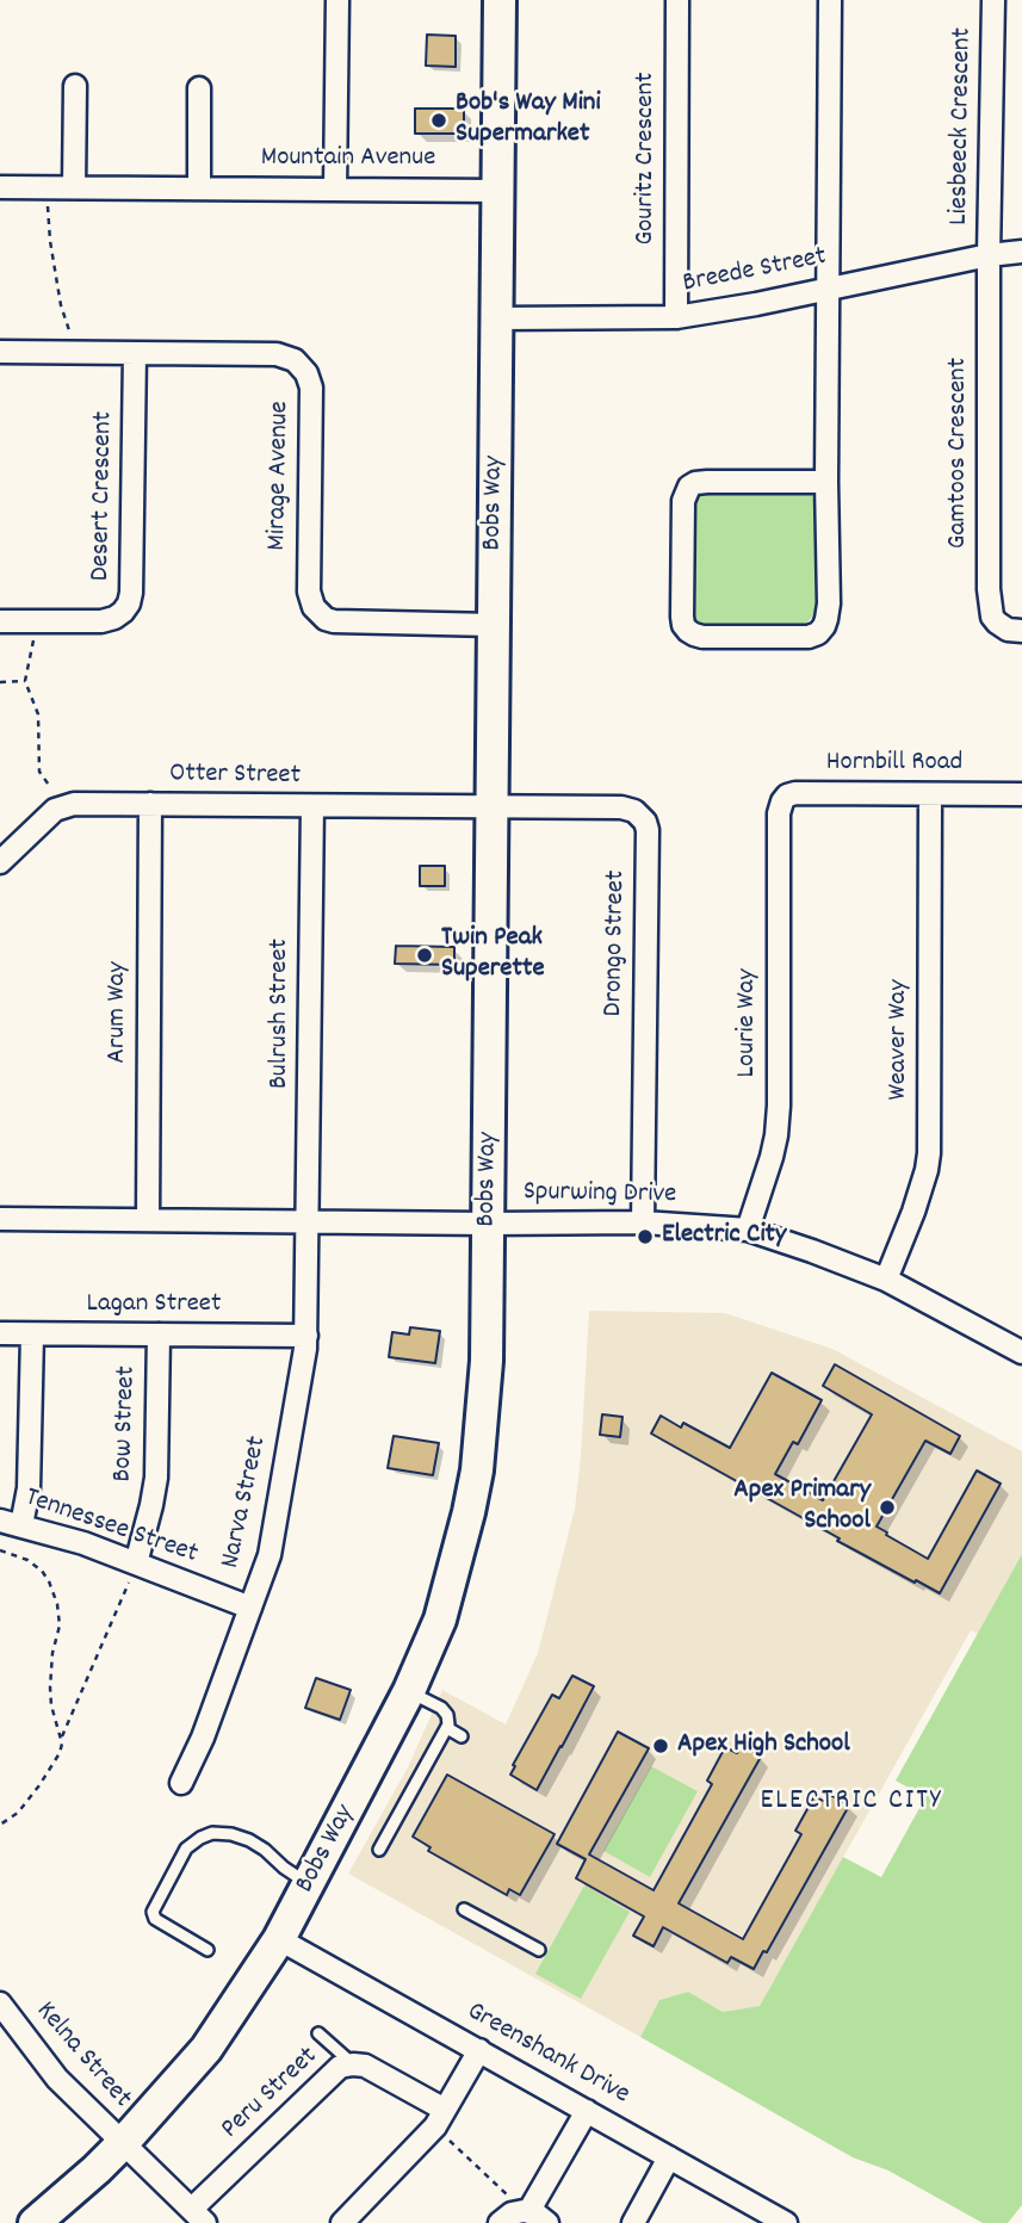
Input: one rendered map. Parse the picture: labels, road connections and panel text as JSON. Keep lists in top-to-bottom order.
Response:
{
  "streets": {
    "street": [
      "Liesbeeck Crescent",
      "Gouritz Crescent",
      "Mountain Avenue",
      "Breede Street",
      "Gamtoos Crescent",
      "Mirage Avenue",
      "Desert Crescent",
      "Bobs Way",
      "Hornbill Road",
      "Otter Street",
      "Drongo Street",
      "Arum Way",
      "Bulrush Street",
      "Lourie Way",
      "Weaver Way",
      "Spurwing Drive",
      "Lagan Street",
      "Bow Street",
      "Narva Street",
      "Tennessee Street",
      "Greenshank Drive",
      "Kelna Street",
      "Peru Street"
    ]
  },
  "crossings": [
    ["Liesbeeck Crescent", "Breede Street"],
    ["Liesbeeck Crescent", "Gamtoos Crescent"],
    ["Gouritz Crescent", "Breede Street"],
    ["Mountain Avenue", "Bobs Way"],
    ["Breede Street", "Gamtoos Crescent"],
    ["Breede Street", "Bobs Way"],
    ["Mirage Avenue", "Desert Crescent"],
    ["Mirage Avenue", "Bobs Way"],
    ["Bobs Way", "Otter Street"],
    ["Bobs Way", "Drongo Street"],
    ["Bobs Way", "Spurwing Drive"],
    ["Bobs Way", "Greenshank Drive"],
    ["Bobs Way", "Kelna Street"],
    ["Hornbill Road", "Lourie Way"],
    ["Hornbill Road", "Weaver Way"],
    ["Otter Street", "Drongo Street"],
    ["Otter Street", "Arum Way"],
    ["Otter Street", "Bulrush Street"],
    ["Drongo Street", "Spurwing Drive"],
    ["Arum Way", "Spurwing Drive"],
    ["Bulrush Street", "Spurwing Drive"],
    ["Bulrush Street", "Narva Street"],
    ["Lourie Way", "Spurwing Drive"],
    ["Weaver Way", "Spurwing Drive"],
    ["Spurwing Drive", "Narva Street"],
    ["Lagan Street", "Bow Street"],
    ["Lagan Street", "Narva Street"],
    ["Bow Street", "Tennessee Street"],
    ["Narva Street", "Tennessee Street"],
    ["Kelna Street", "Peru Street"]
  ],
  "districts": ["ELECTRIC CITY"],
  "places": [
    "Bob's Way Mini Supermarket",
    "Twin Peak Superette",
    "Electric City",
    "Apex Primary School",
    "Apex High School"
  ]
}
